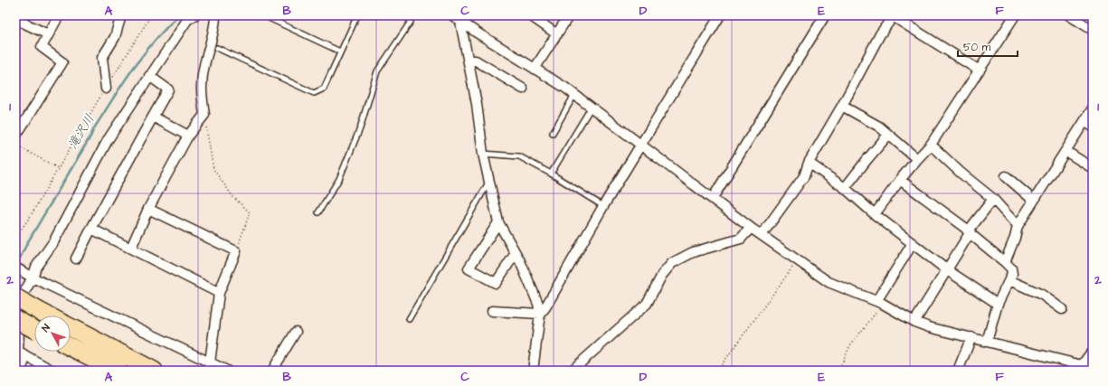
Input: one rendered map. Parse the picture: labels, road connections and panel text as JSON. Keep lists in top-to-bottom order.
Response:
{
  "water": ["滝沢川"],
  "scale_bar": "50 m",
  "north": "top left",
  "grid": {
    "columns": [
      "A",
      "B",
      "C",
      "D",
      "E",
      "F"
    ],
    "rows": ["1", "2"]
  }
}
